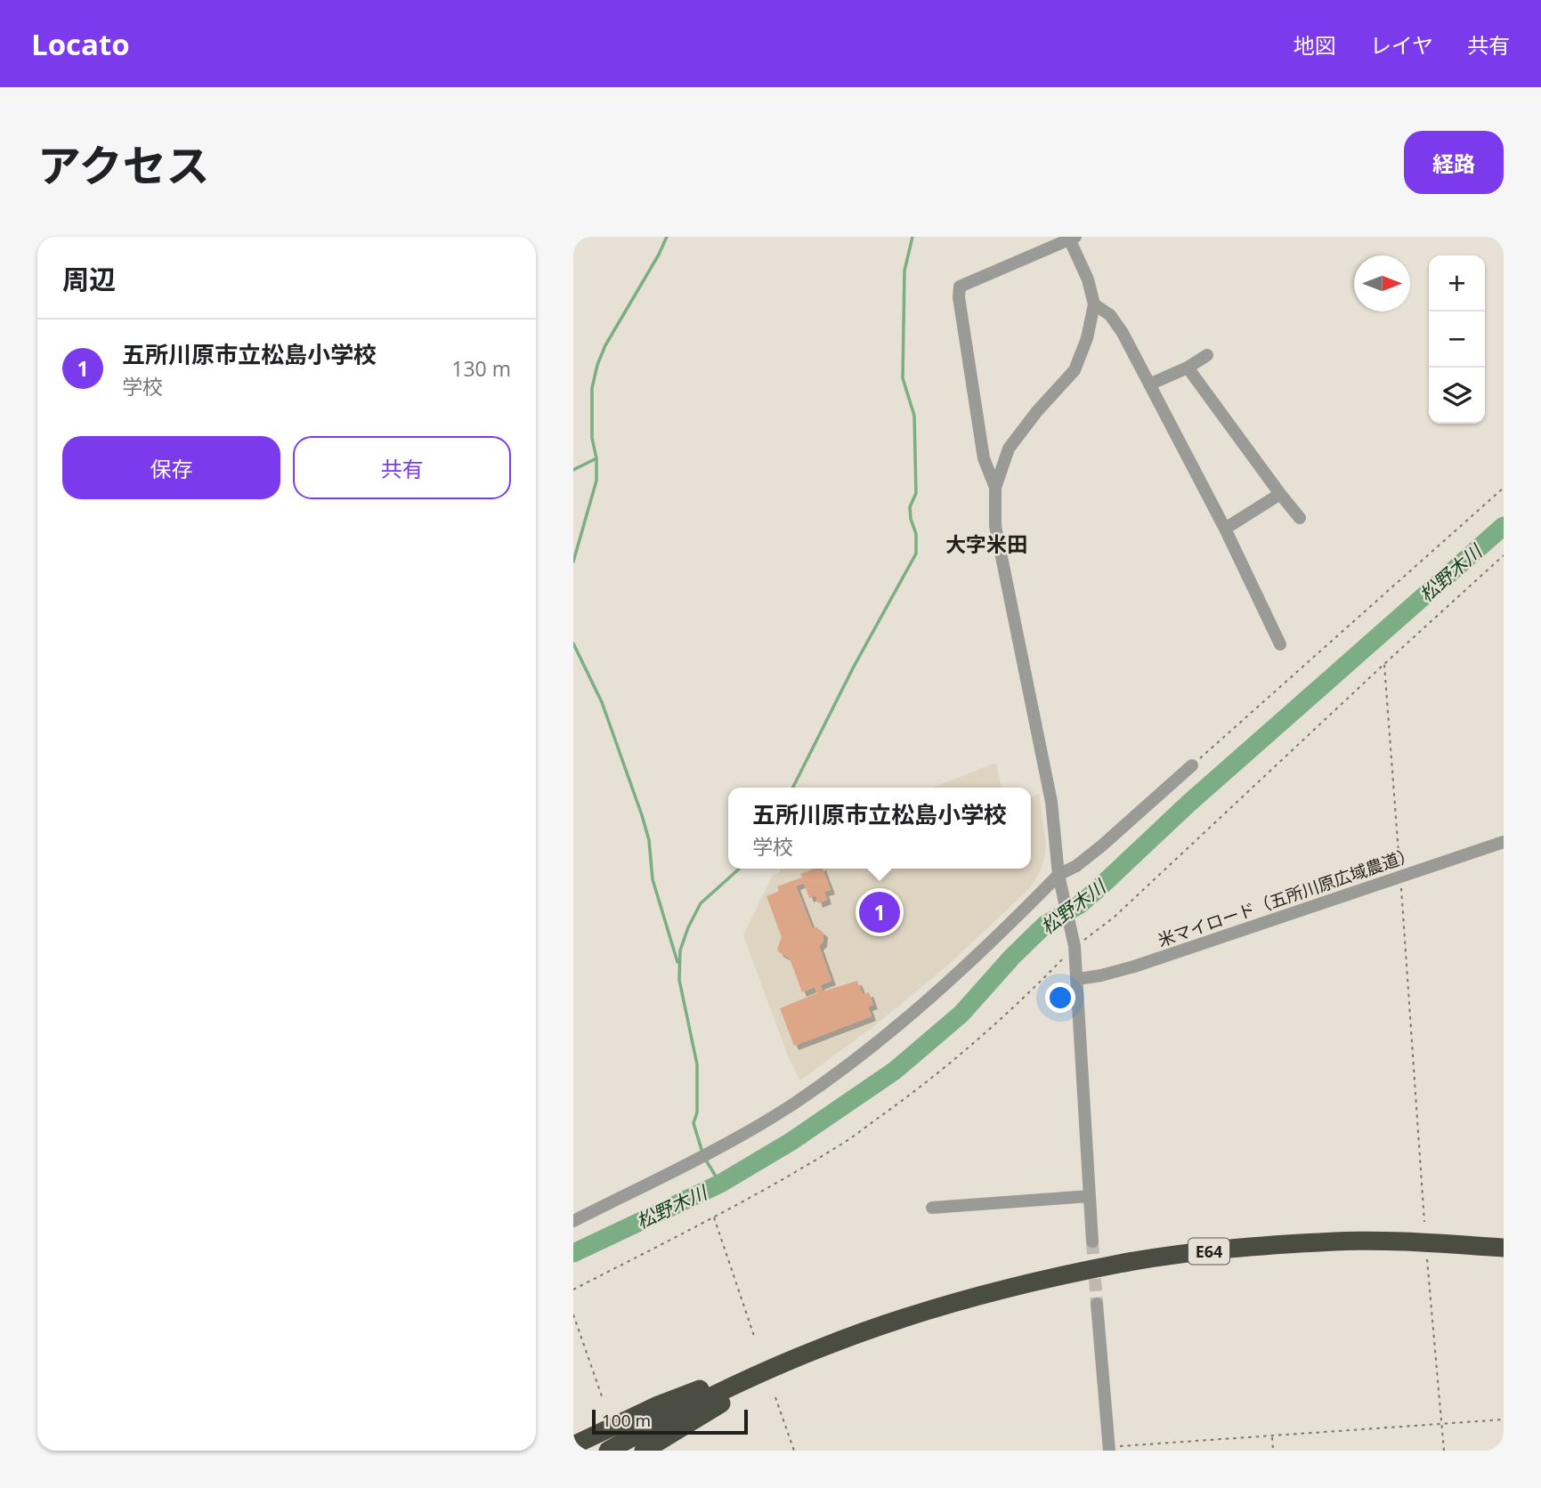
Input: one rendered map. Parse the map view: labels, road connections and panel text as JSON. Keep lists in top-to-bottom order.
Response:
{
  "streets": {
    "highway": ["E64"],
    "street": ["米マイロード（五所川原広域農道）"]
  },
  "districts": ["大字米田"],
  "water": ["松野木川"],
  "scale_bar": "100 m",
  "north": "right",
  "page": {
    "header": "Locato",
    "nav": ["地図", "レイヤ", "共有"],
    "title": "アクセス",
    "buttons": [
      "経路",
      ["保存", "共有"]
    ],
    "heading": "周辺",
    "map_buttons": ["+", "−"],
    "list": [
      {
        "mark": "1",
        "name": "五所川原市立松島小学校",
        "note": "学校",
        "value": "130 m"
      }
    ],
    "popup": ["五所川原市立松島小学校", "学校"],
    "pins": "1",
    "scale": "100 m"
  }
}
